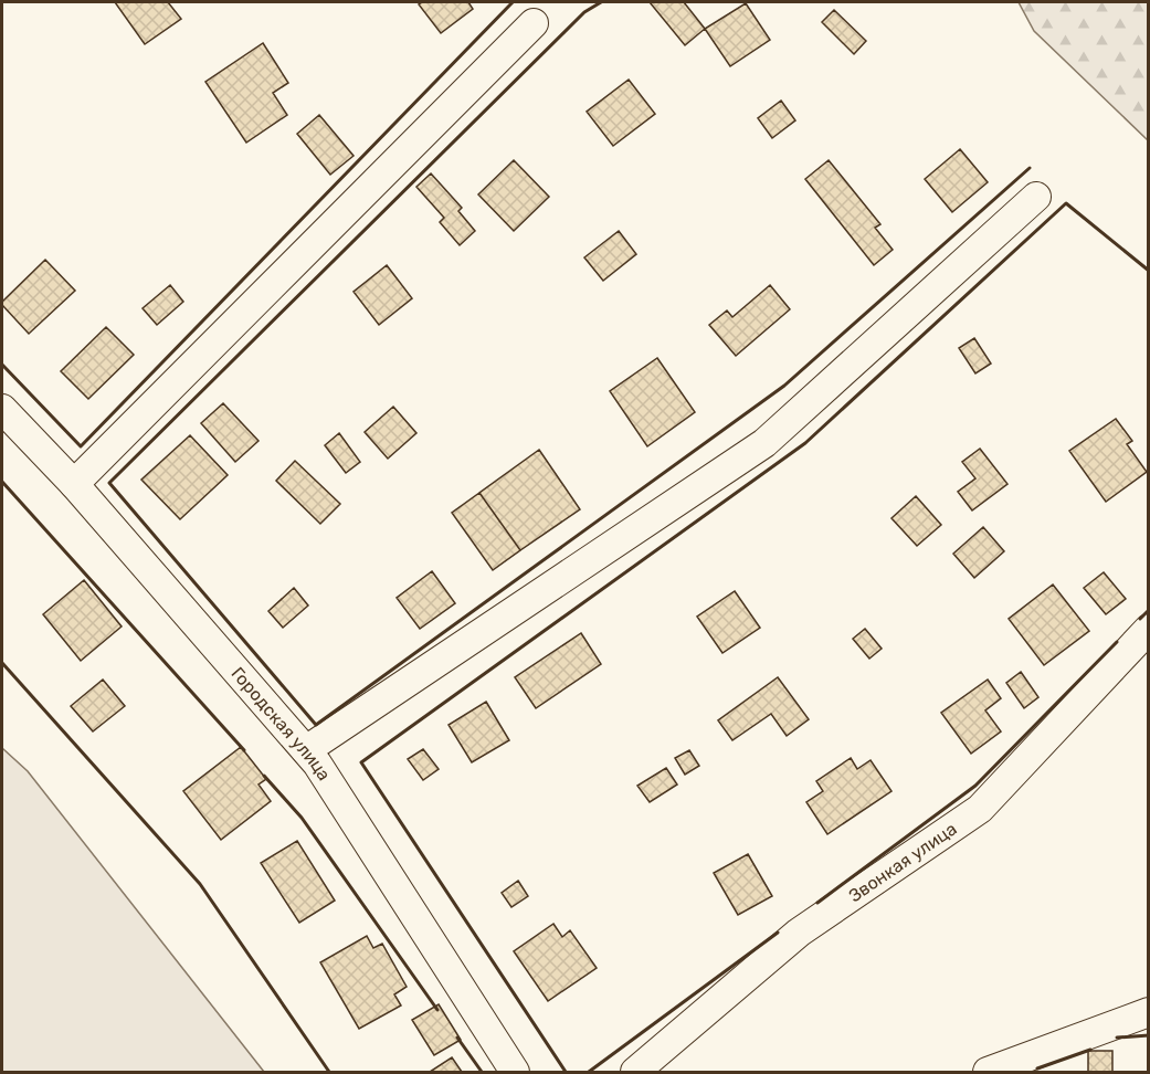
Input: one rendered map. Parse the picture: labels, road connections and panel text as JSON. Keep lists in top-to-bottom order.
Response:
{
  "streets": {
    "street": ["Городская улица", "Звонкая улица"]
  }
}
